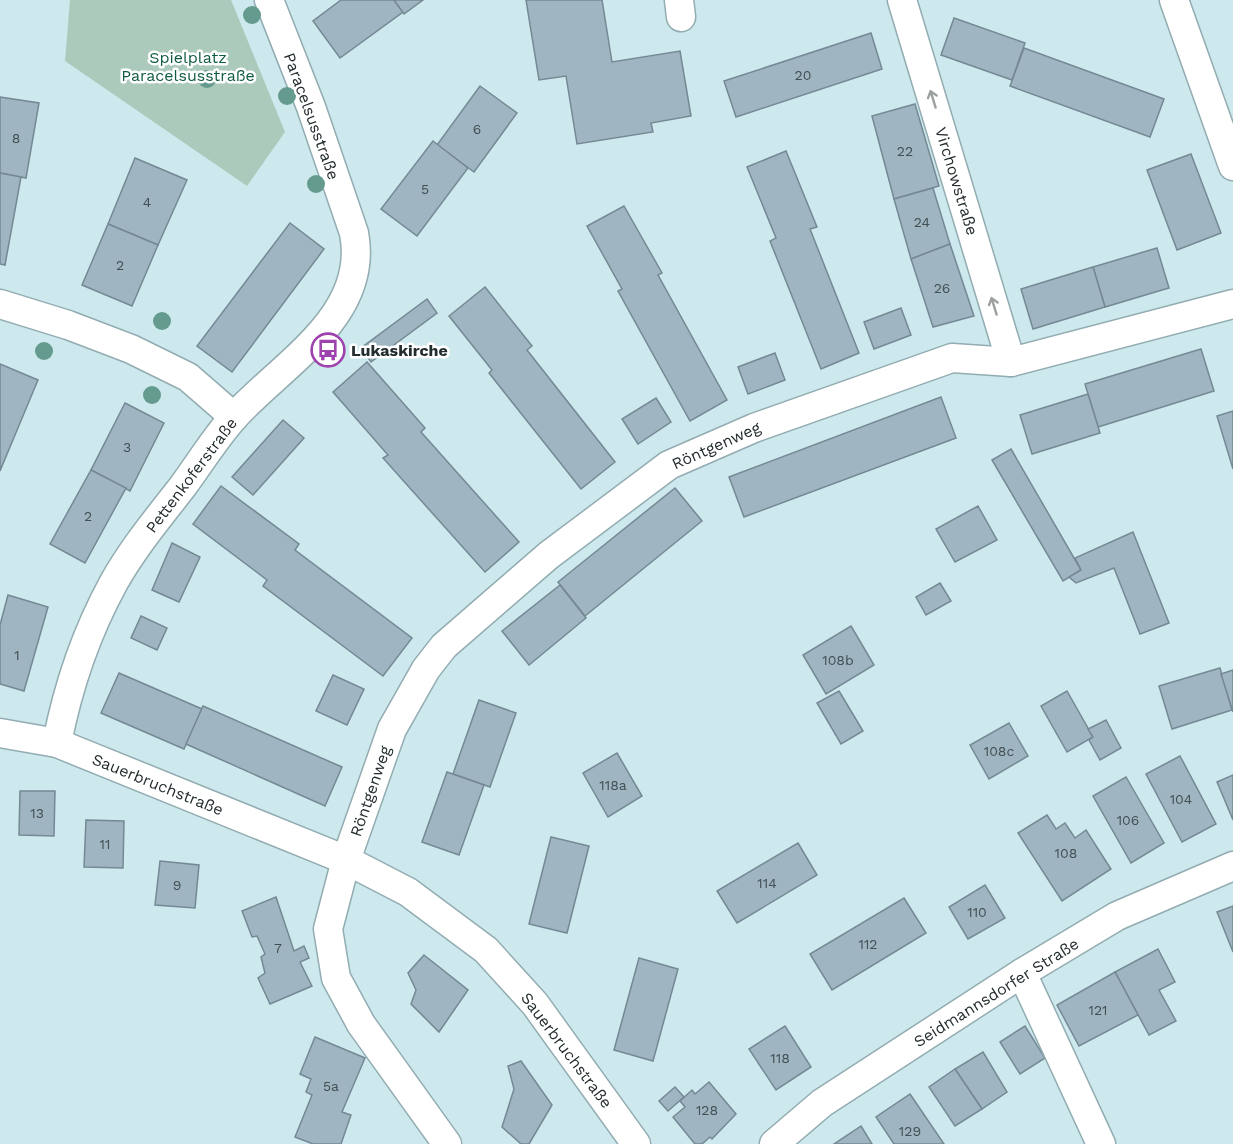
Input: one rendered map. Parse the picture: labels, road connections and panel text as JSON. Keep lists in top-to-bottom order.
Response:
{
  "streets": {
    "street": [
      "Paracelsusstraße",
      "Virchowstraße",
      "Röntgenweg",
      "Pettenkoferstraße",
      "Sauerbruchstraße",
      "Seidmannsdorfer Straße"
    ]
  },
  "crossings": [
    ["Paracelsusstraße", "Pettenkoferstraße"],
    ["Virchowstraße", "Röntgenweg"],
    ["Röntgenweg", "Sauerbruchstraße"],
    ["Pettenkoferstraße", "Sauerbruchstraße"]
  ],
  "one_way": ["Virchowstraße"],
  "parks": ["Spielplatz Paracelsusstraße"],
  "places": {
    "bus stop": ["Lukaskirche"]
  },
  "house_numbers": [
    "20",
    "6",
    "8",
    "22",
    "5",
    "4",
    "24",
    "2",
    "26",
    "3",
    "2",
    "1",
    "108b",
    "108c",
    "118a",
    "104",
    "13",
    "106",
    "11",
    "108",
    "114",
    "9",
    "110",
    "112",
    "7",
    "121",
    "118",
    "5a",
    "128",
    "129"
  ]
}
